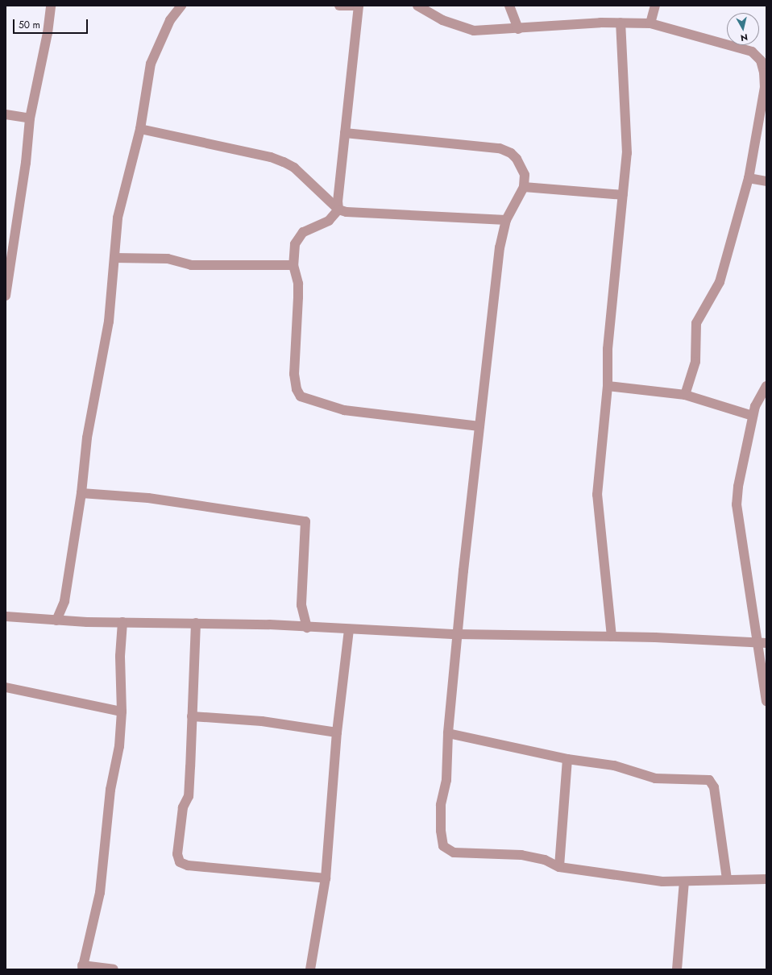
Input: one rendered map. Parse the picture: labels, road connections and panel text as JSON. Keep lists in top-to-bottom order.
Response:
{
  "scale_bar": "50 m",
  "north": "bottom"
}
